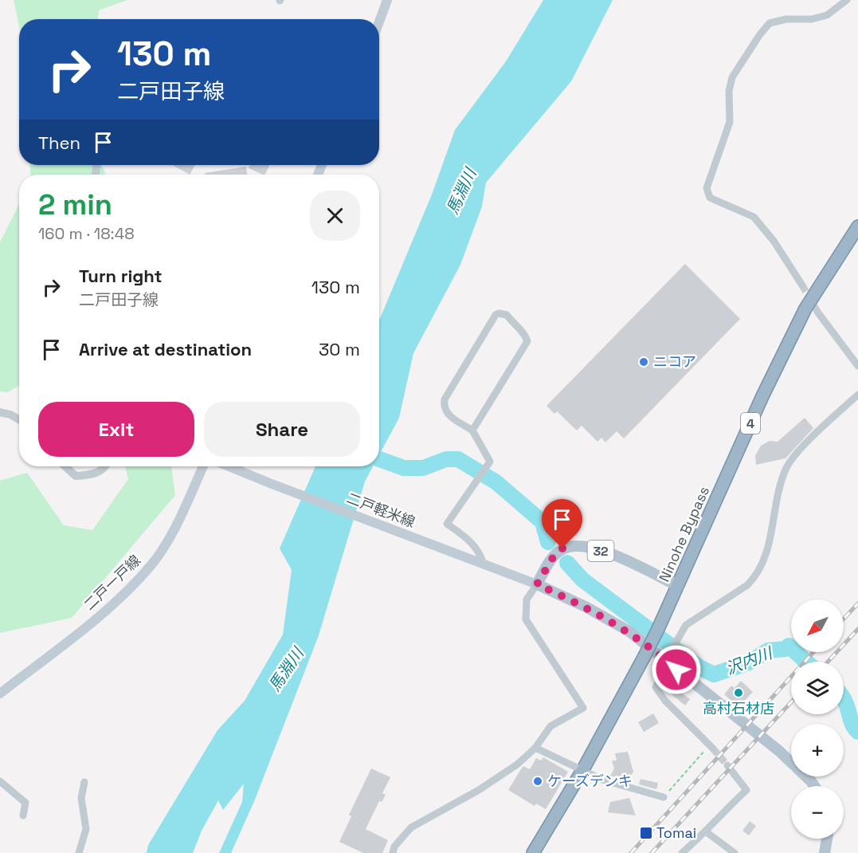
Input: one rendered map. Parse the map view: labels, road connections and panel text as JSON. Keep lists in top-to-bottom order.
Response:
{
  "streets": {
    "highway": ["4", "Ninohe Bypass"],
    "main road": ["二戸軽米線", "32", "二戸一戸線"]
  },
  "crossings": [
    ["二戸軽米線", "32"],
    ["Ninohe Bypass", "32"]
  ],
  "water": ["馬淵川", "沢内川"],
  "places": {
    "other": ["ニコア", "高村石材店", "ケーズデンキ"],
    "transit": ["Tomai"]
  },
  "north": "bottom left",
  "page": {
    "turn": ["130 m", "二戸田子線"],
    "then": "Then",
    "heading": ["2 min", "160 m · 18:48"],
    "list": [
      {
        "name": "Turn right",
        "note": "二戸田子線",
        "value": "130 m"
      },
      {
        "name": "Arrive at destination",
        "value": "30 m"
      }
    ],
    "buttons": ["Exit", "Share"],
    "map_buttons": ["+", "−"]
  }
}
